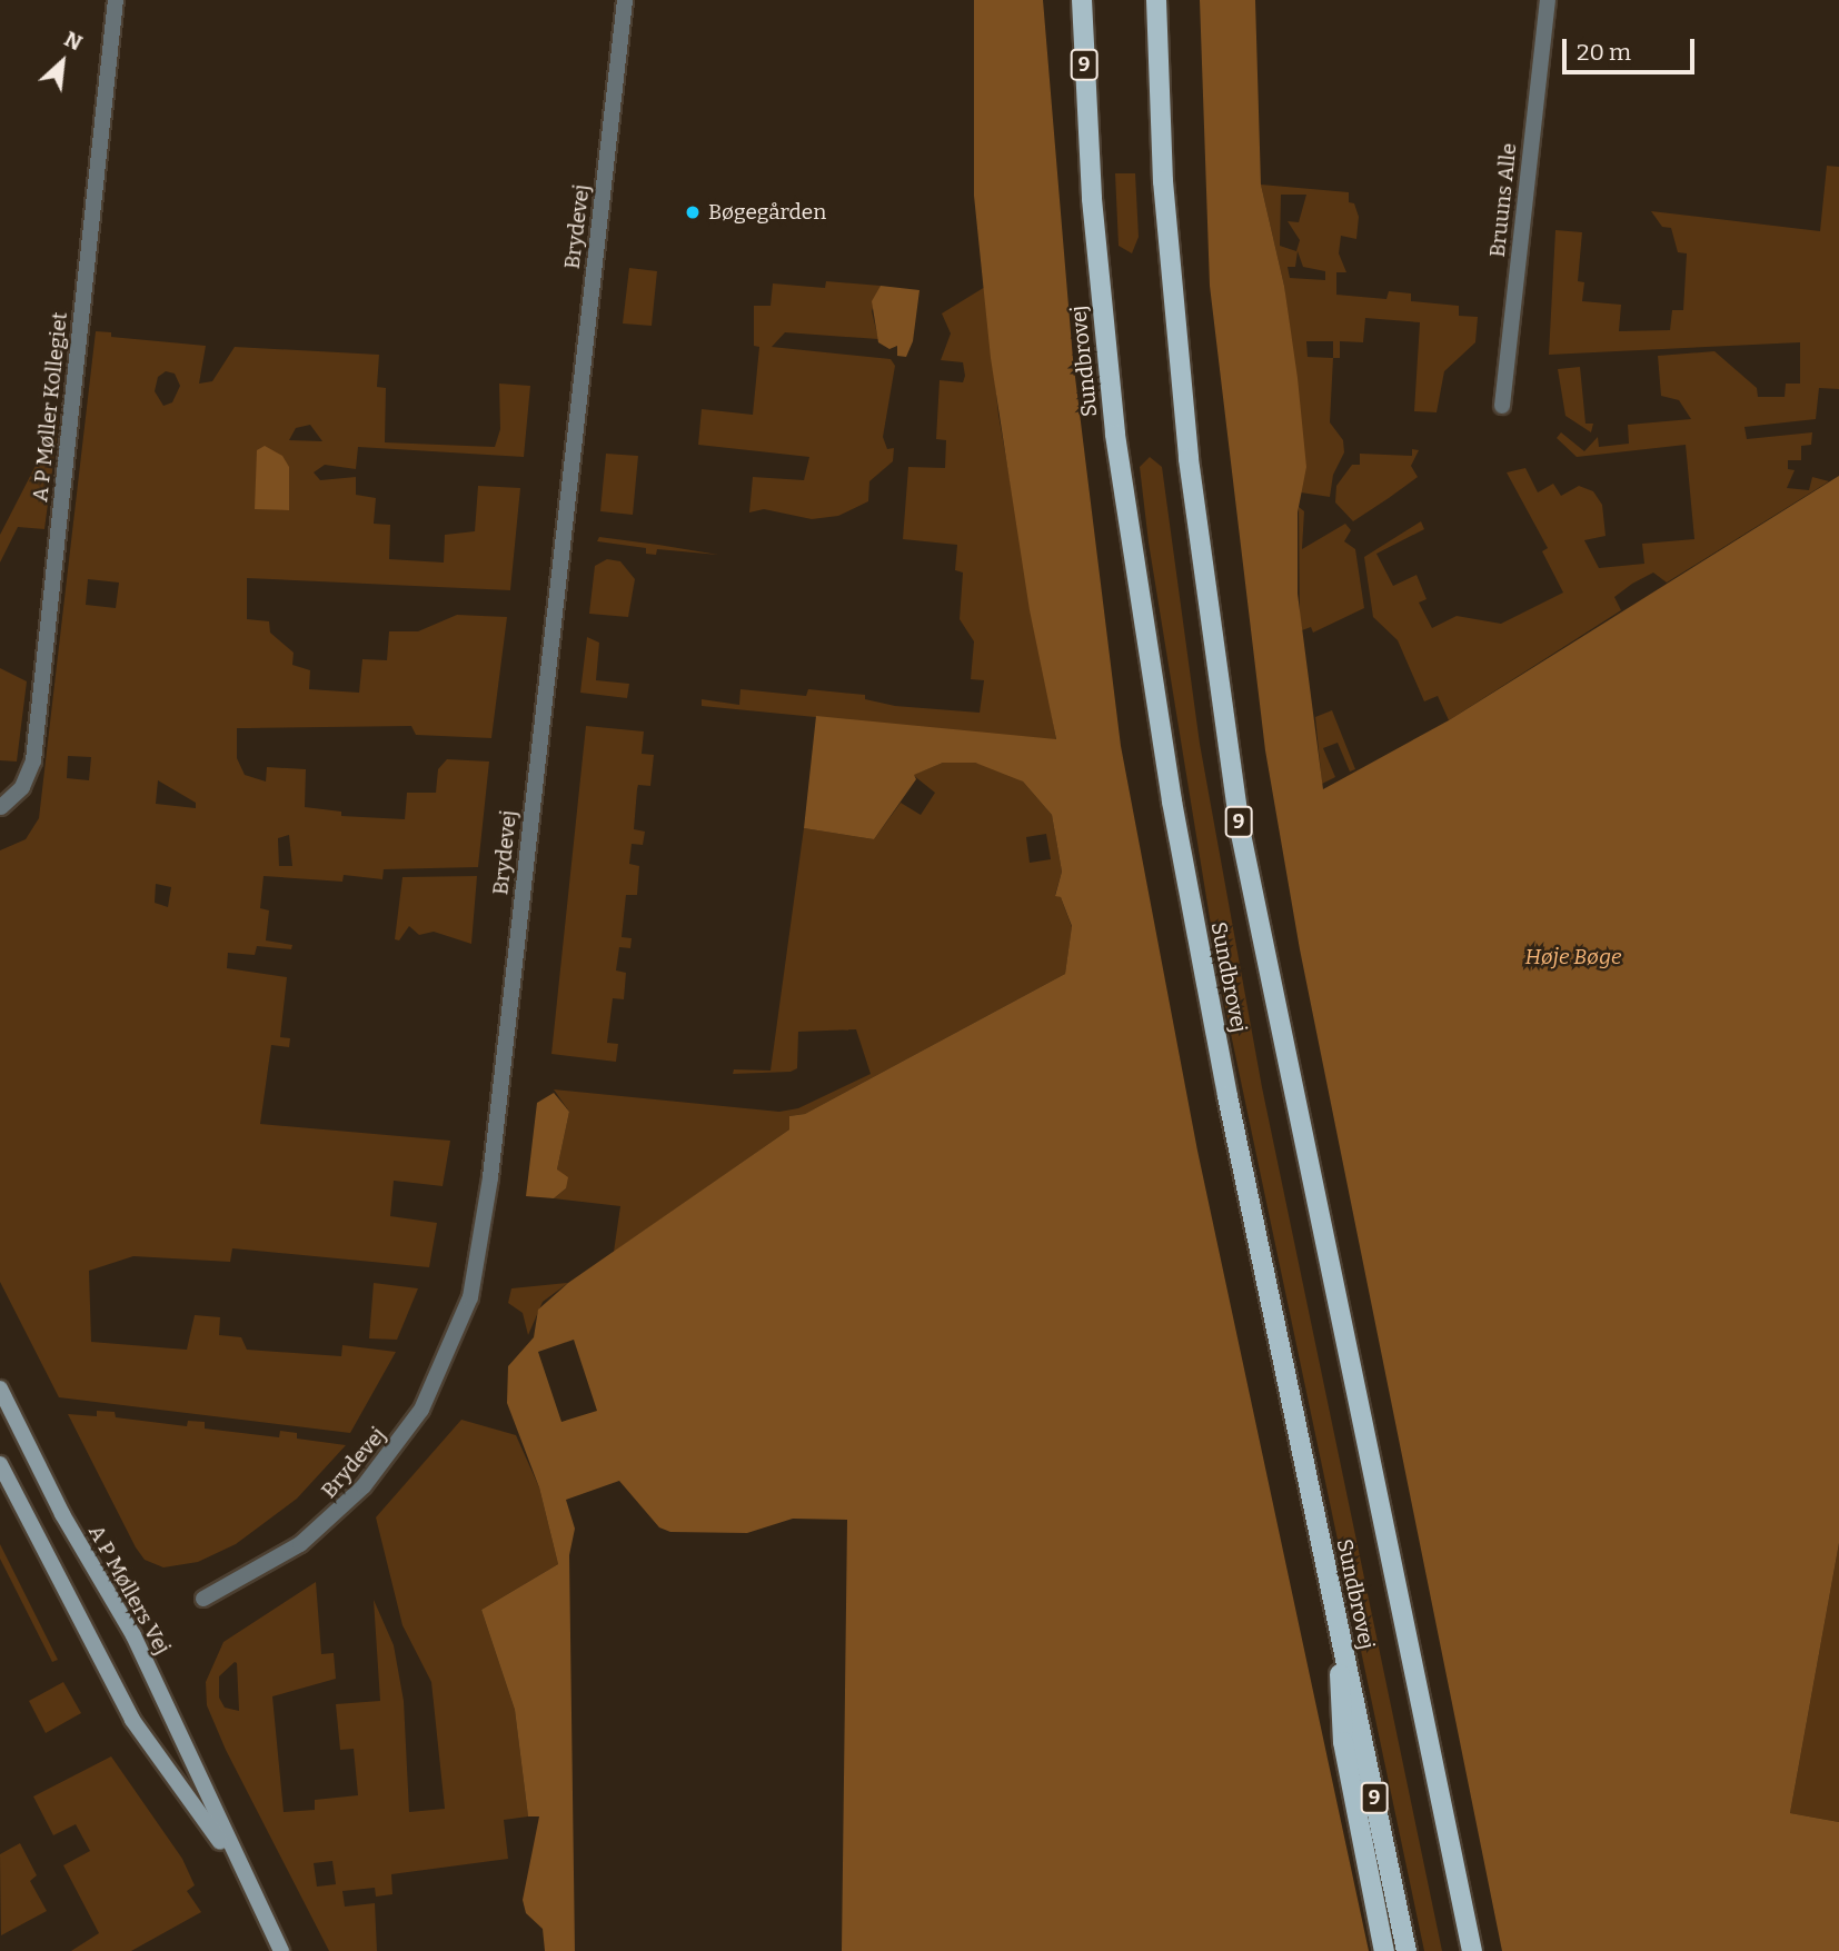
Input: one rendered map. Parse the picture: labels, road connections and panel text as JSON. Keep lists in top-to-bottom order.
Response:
{
  "streets": {
    "main road": ["9", "Sundbrovej"],
    "street": [
      "Bruuns Alle",
      "Brydevej",
      "A P Møller Kollegiet",
      "A P Møllers Vej"
    ]
  },
  "parks": ["Høje Bøge"],
  "places": ["Bøgegården"],
  "scale_bar": "20 m",
  "north": "top right"
}
